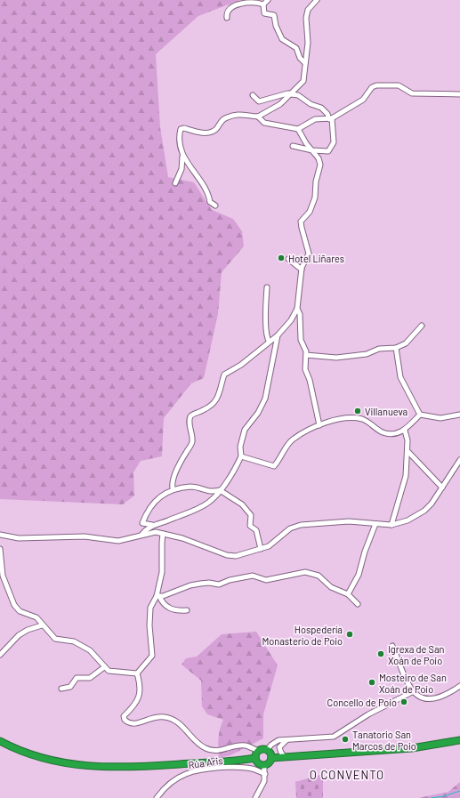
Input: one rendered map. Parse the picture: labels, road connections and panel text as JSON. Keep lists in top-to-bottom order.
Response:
{
  "streets": {
    "street": ["Rúa Aris"]
  },
  "districts": ["O CONVENTO"],
  "places": [
    "Hotel Liñares",
    "Villanueva",
    "Hospedería Monasterio de Poio",
    "Igrexa de San Xoán de Poio",
    "Mosteiro de San Xoán de Poio",
    "Concello de Poio",
    "Tanatorio San Marcos de Poio"
  ]
}
